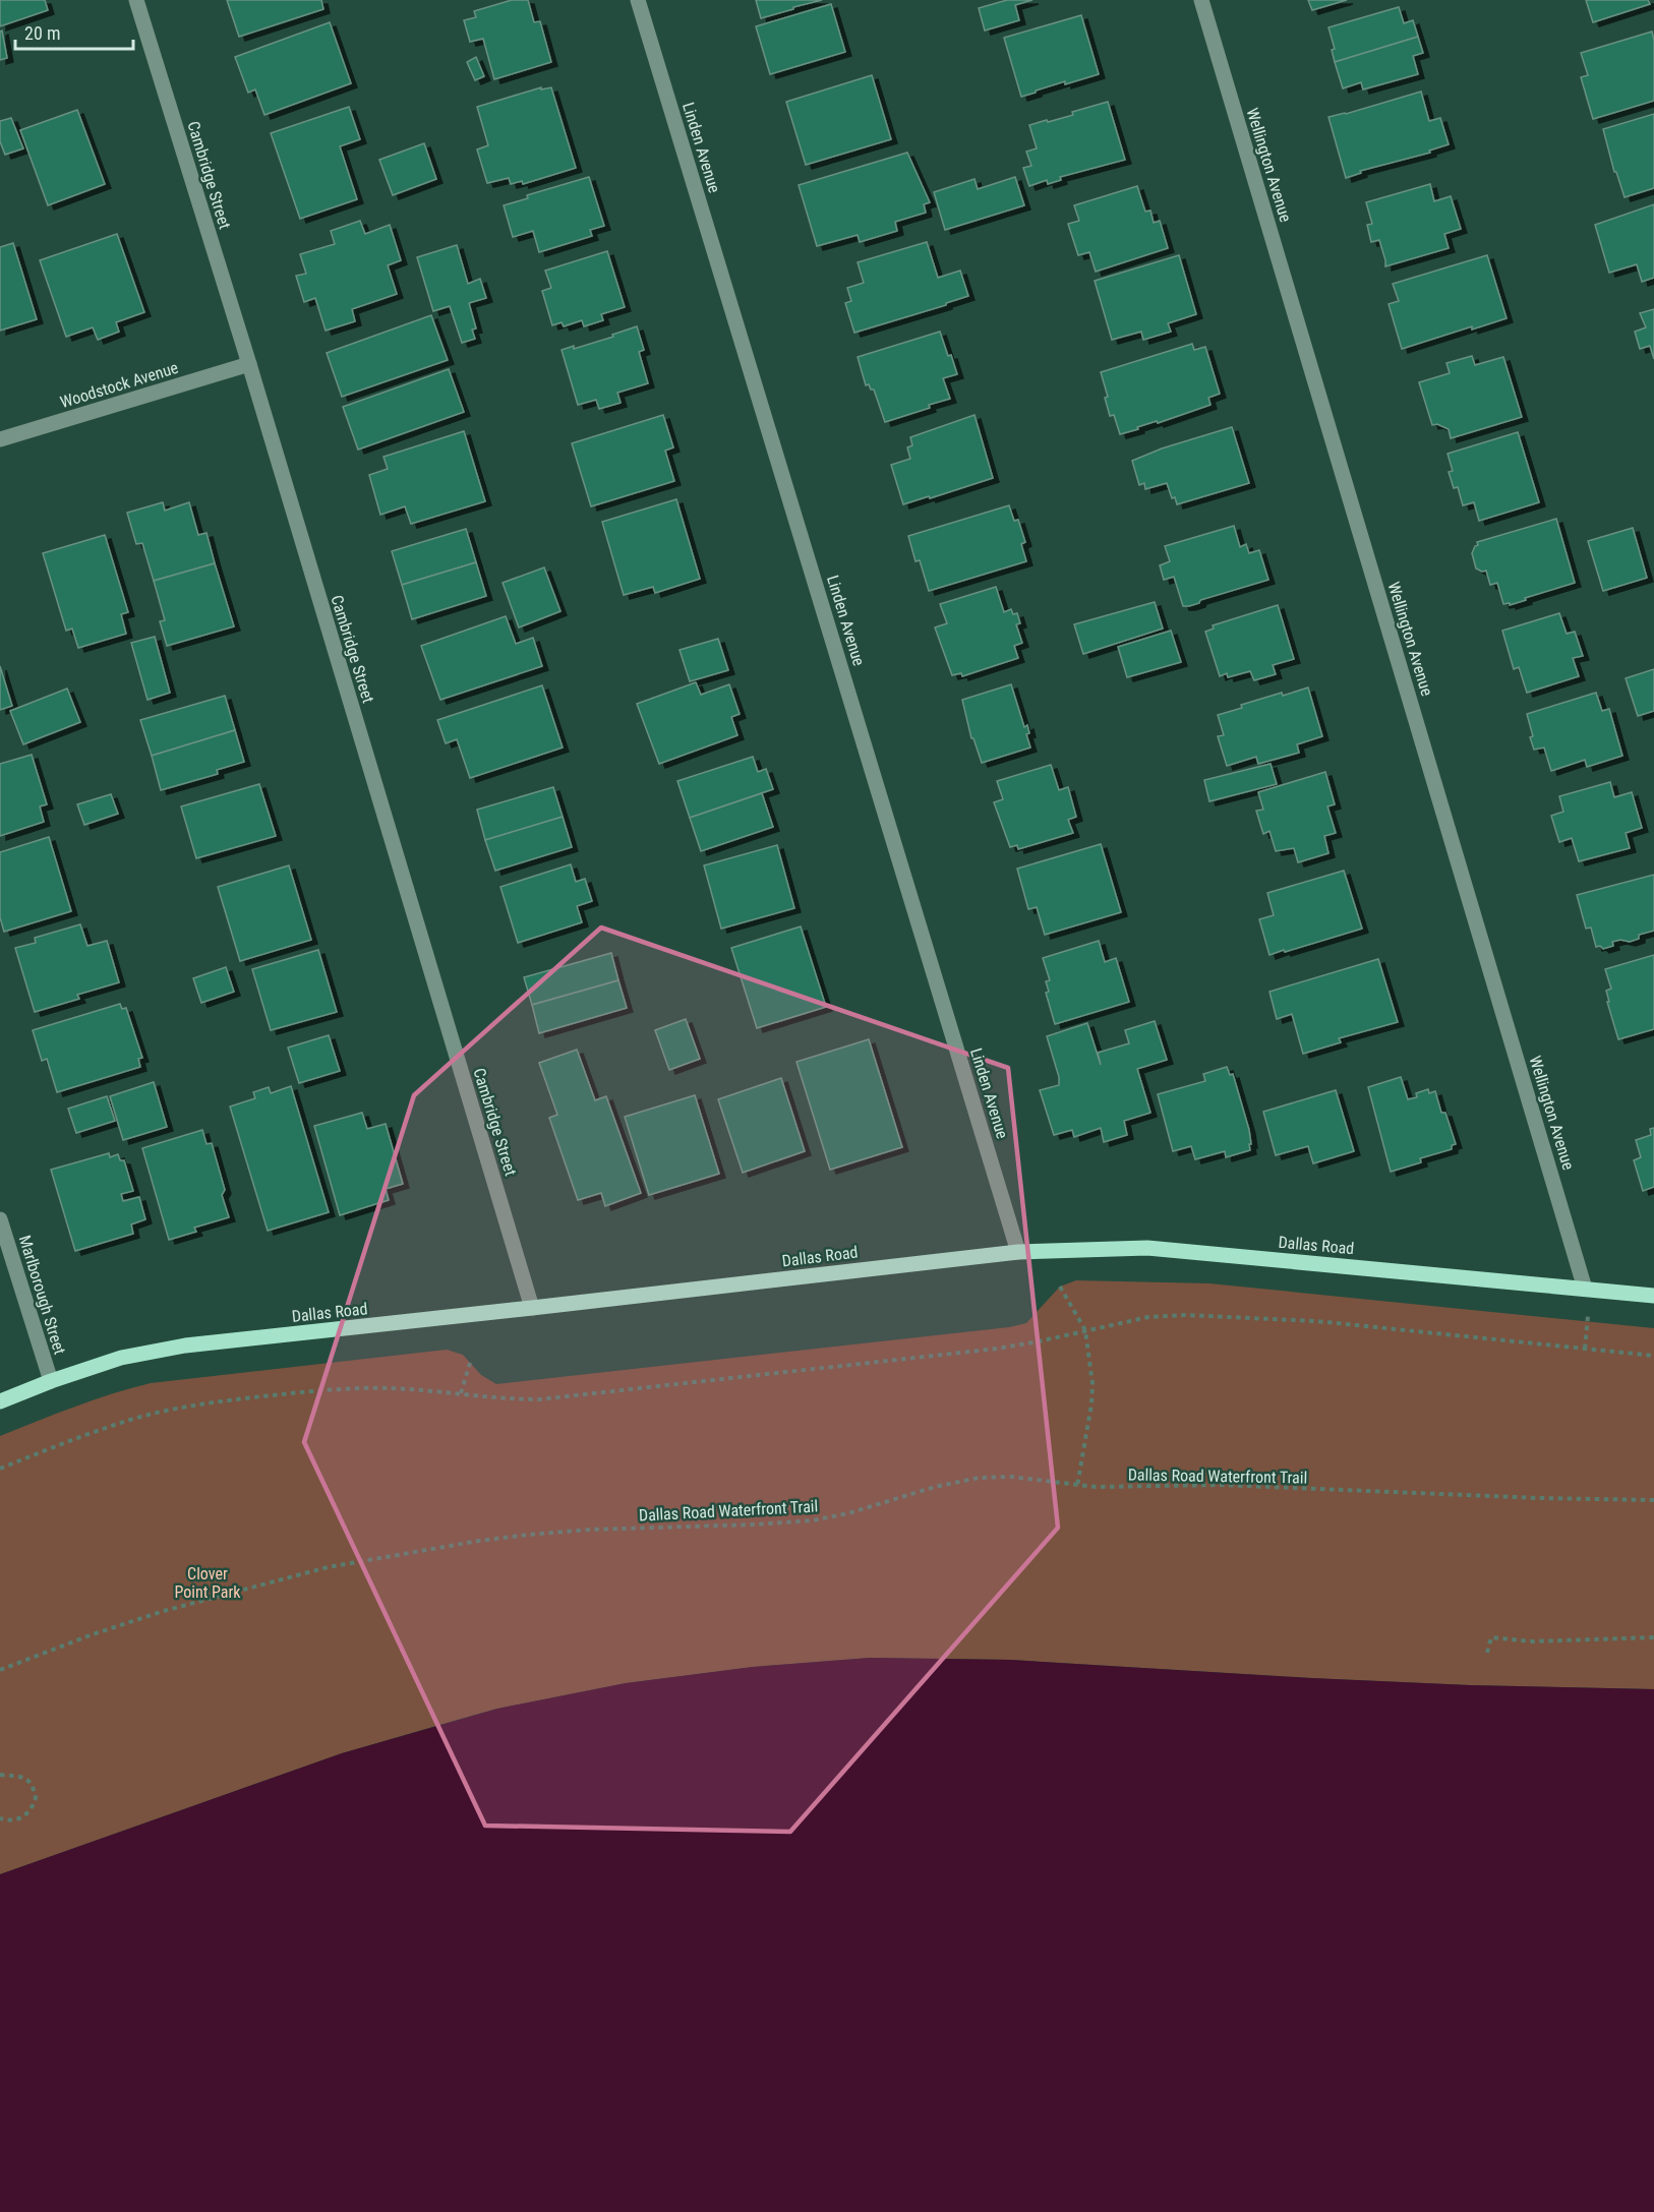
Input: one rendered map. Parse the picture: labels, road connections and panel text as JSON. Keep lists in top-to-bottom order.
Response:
{
  "streets": {
    "main road": ["Dallas Road"],
    "street": [
      "Linden Avenue",
      "Wellington Avenue",
      "Cambridge Street",
      "Woodstock Avenue",
      "Marlborough Street"
    ],
    "path": ["Dallas Road Waterfront Trail"]
  },
  "crossings": [
    ["Linden Avenue", "Dallas Road"],
    ["Wellington Avenue", "Dallas Road"],
    ["Cambridge Street", "Woodstock Avenue"],
    ["Cambridge Street", "Dallas Road"],
    ["Dallas Road", "Marlborough Street"]
  ],
  "parks": ["Clover Point Park"],
  "scale_bar": "20 m"
}
